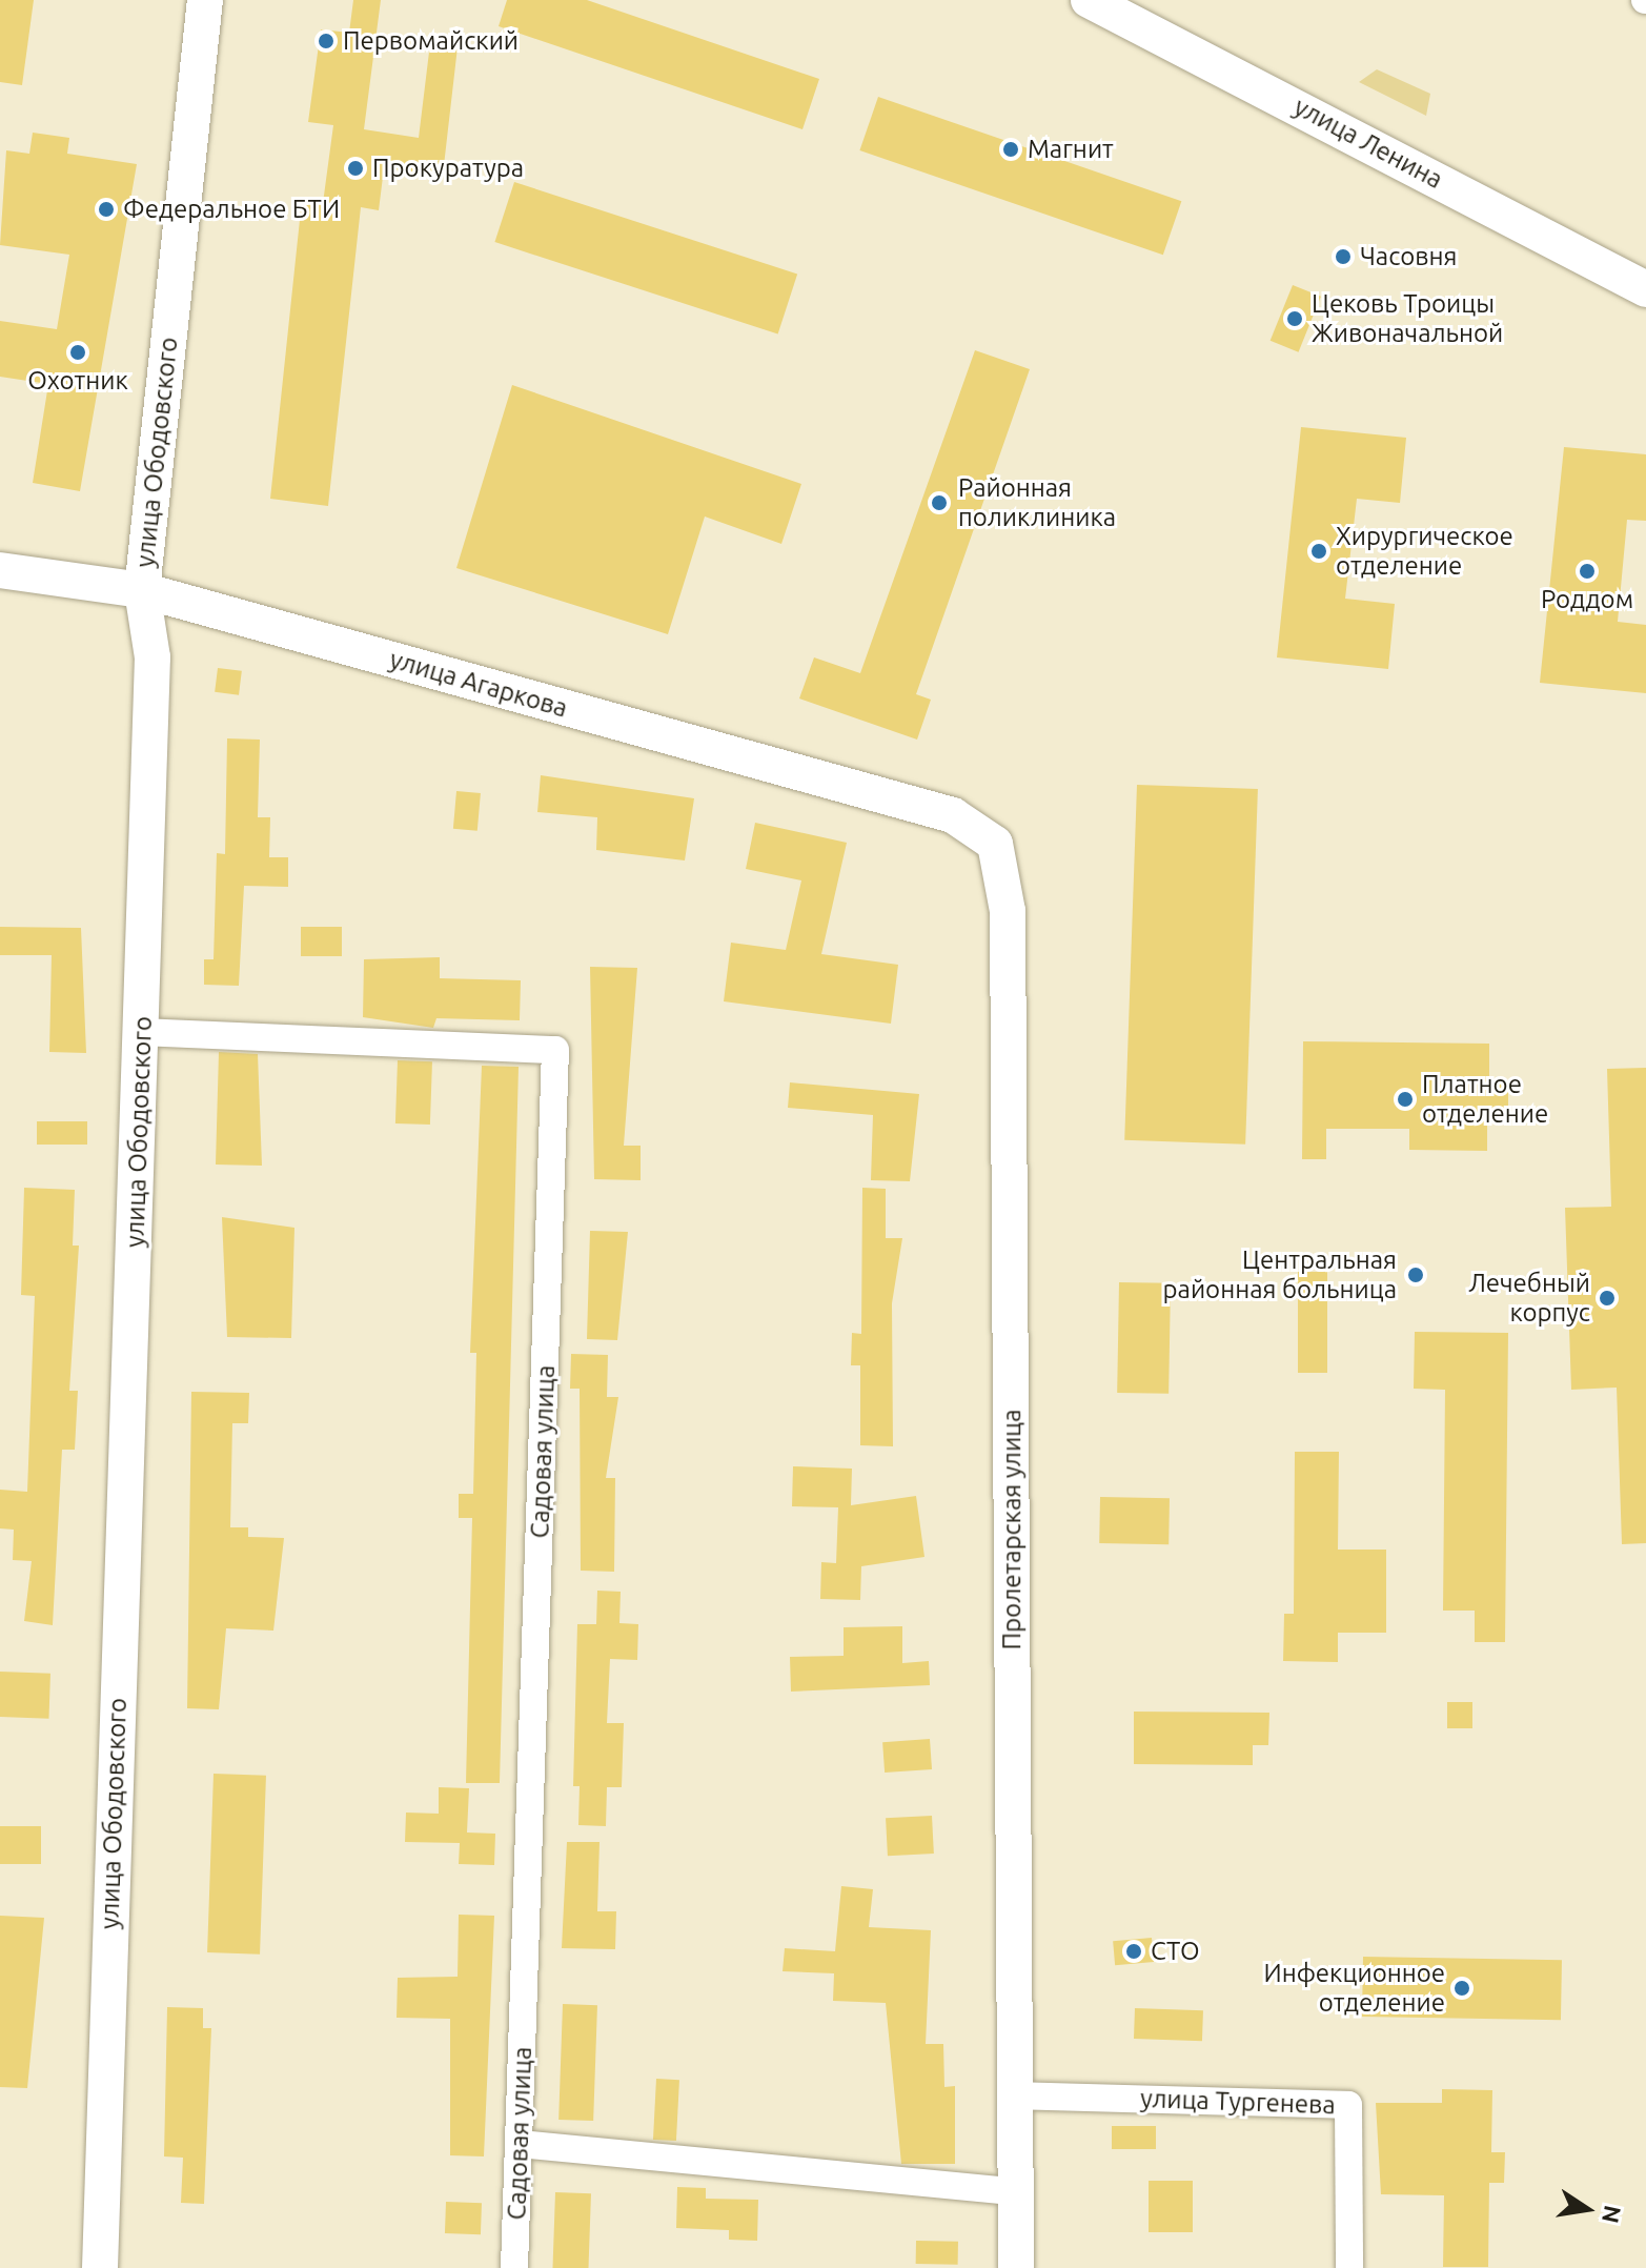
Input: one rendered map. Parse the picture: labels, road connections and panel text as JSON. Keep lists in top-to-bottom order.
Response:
{
  "streets": {
    "street": [
      "улица Ленина",
      "улица Ободовского",
      "улица Агаркова",
      "Садовая улица",
      "Пролетарская улица",
      "улица Тургенева"
    ]
  },
  "crossings": [
    ["улица Ободовского", "улица Агаркова"],
    ["улица Ободовского", "Садовая улица"],
    ["улица Агаркова", "Пролетарская улица"],
    ["Пролетарская улица", "улица Тургенева"]
  ],
  "places": [
    "Первомайский",
    "Магнит",
    "Прокуратура",
    "Федеральное БТИ",
    "Часовня",
    "Цековь Троицы Живоначальной",
    "Охотник",
    "Районная поликлиника",
    "Хирургическое отделение",
    "Роддом",
    "Платное отделение",
    "Центральная районная больница",
    "Лечебный корпус",
    "СТО",
    "Инфекционное отделение"
  ],
  "north": "right"
}
